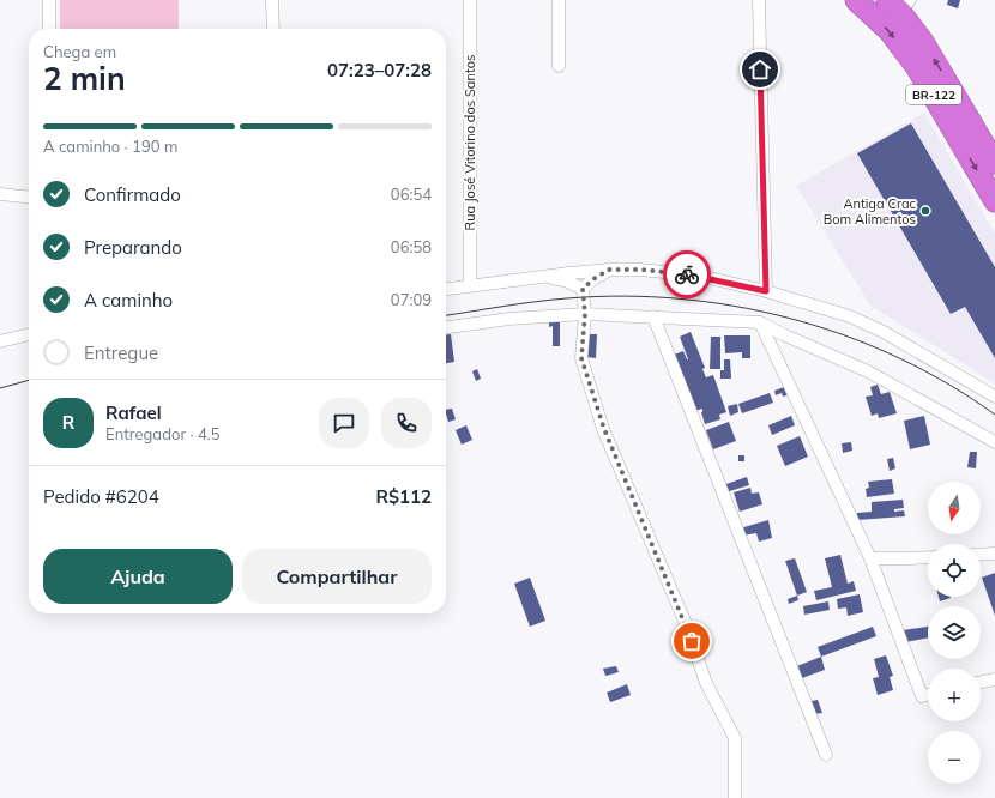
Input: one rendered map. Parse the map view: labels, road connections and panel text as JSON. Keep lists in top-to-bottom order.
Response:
{
  "streets": {
    "highway": ["BR-122"],
    "street": ["Rua José Vitorino dos Santos"]
  },
  "places": ["Antiga Crac Bom Alimentos"],
  "north": "bottom",
  "page": {
    "heading": ["2 min", "Chega em", "07:23–07:28"],
    "panel": [
      "Rafael",
      "Entregador · 4.5",
      "Pedido #6204",
      "R$112"
    ],
    "bar": "A caminho · 190 m",
    "list": [
      ["Confirmado", "06:54"],
      ["Preparando", "06:58"],
      ["A caminho", "07:09"],
      "Entregue"
    ],
    "round": "R",
    "map_buttons": ["+", "−"],
    "buttons": ["Ajuda", "Compartilhar"]
  }
}
